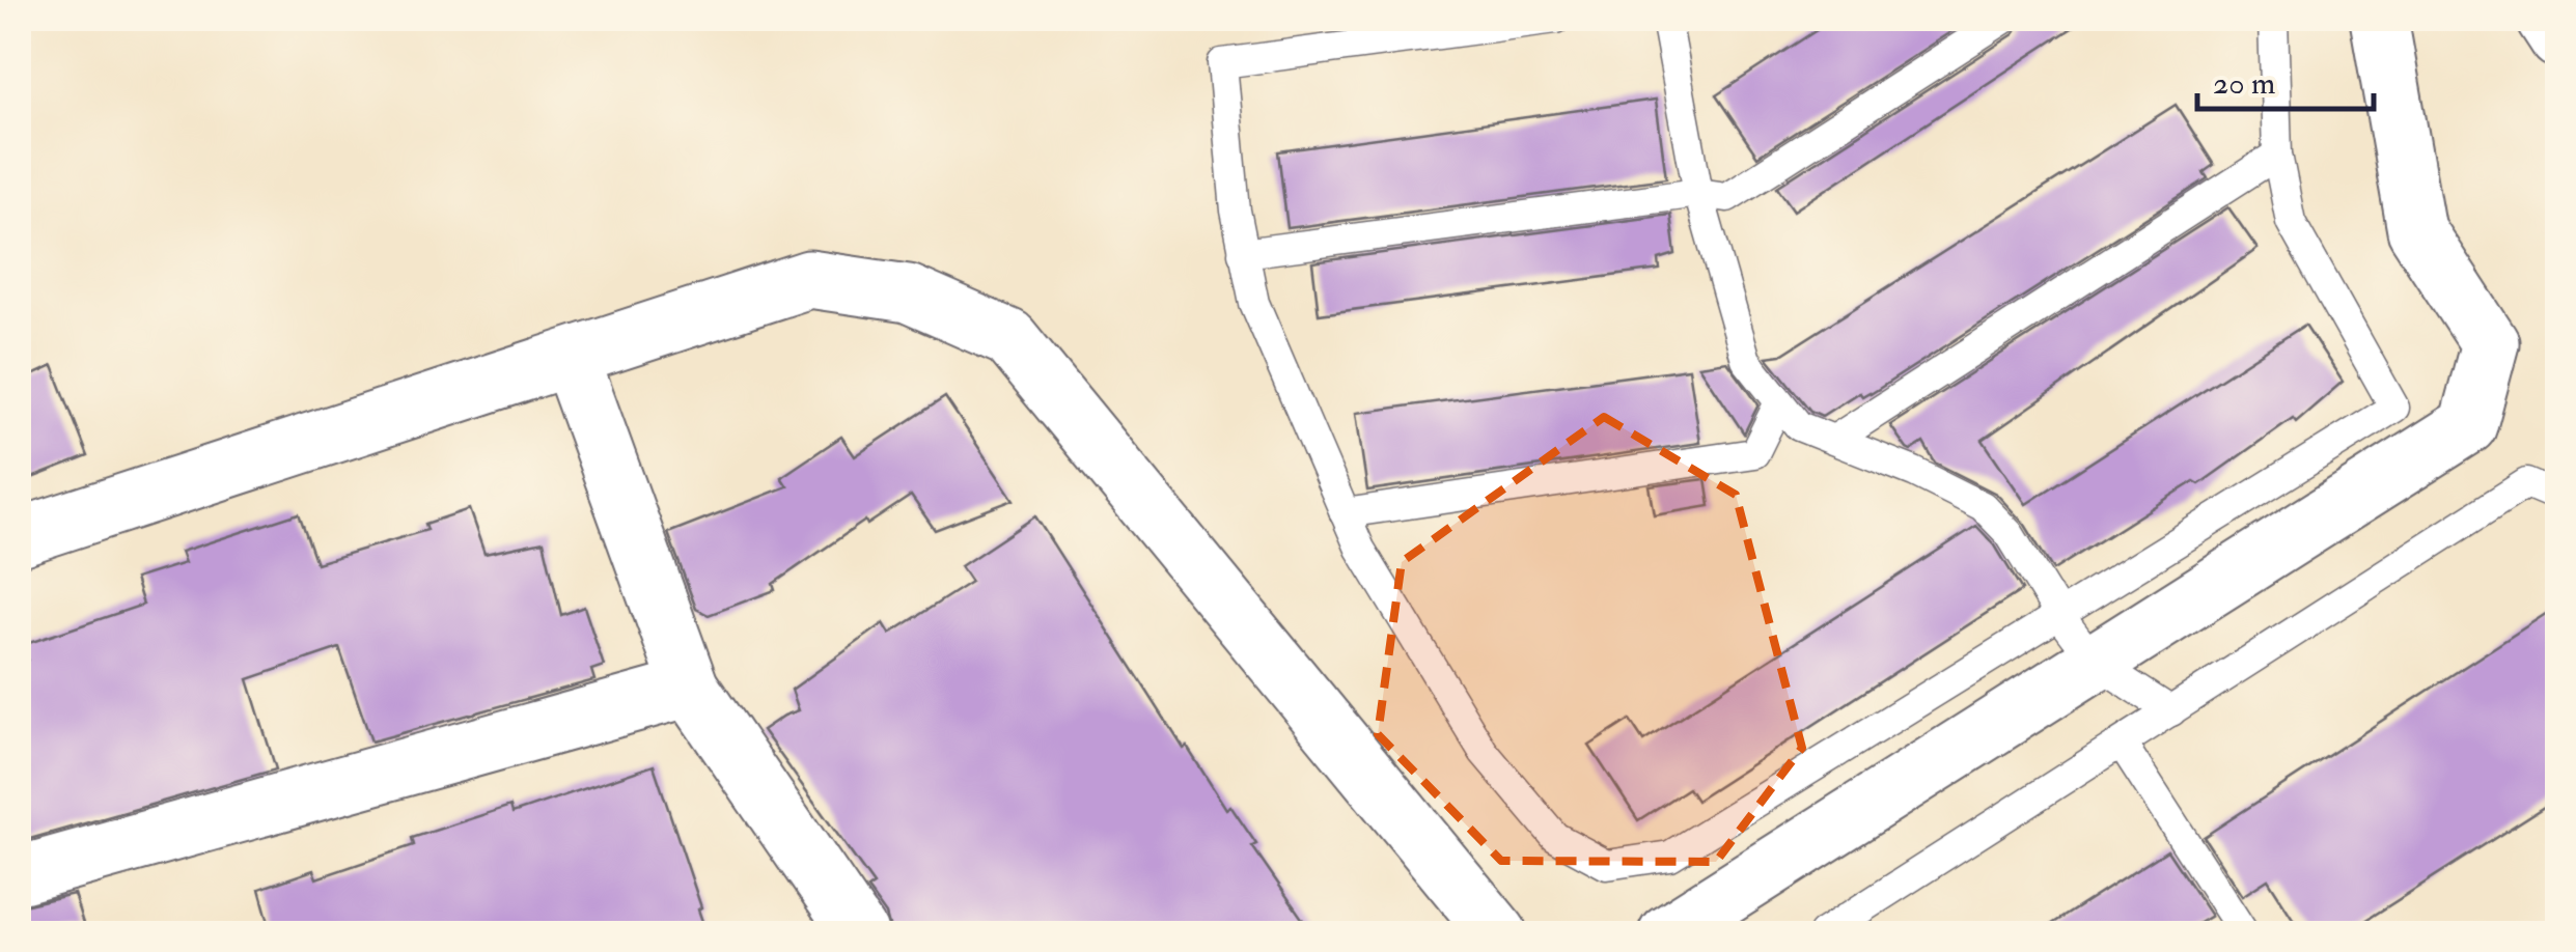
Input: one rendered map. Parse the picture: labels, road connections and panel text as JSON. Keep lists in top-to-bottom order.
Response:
{
  "scale_bar": "20 m"
}
